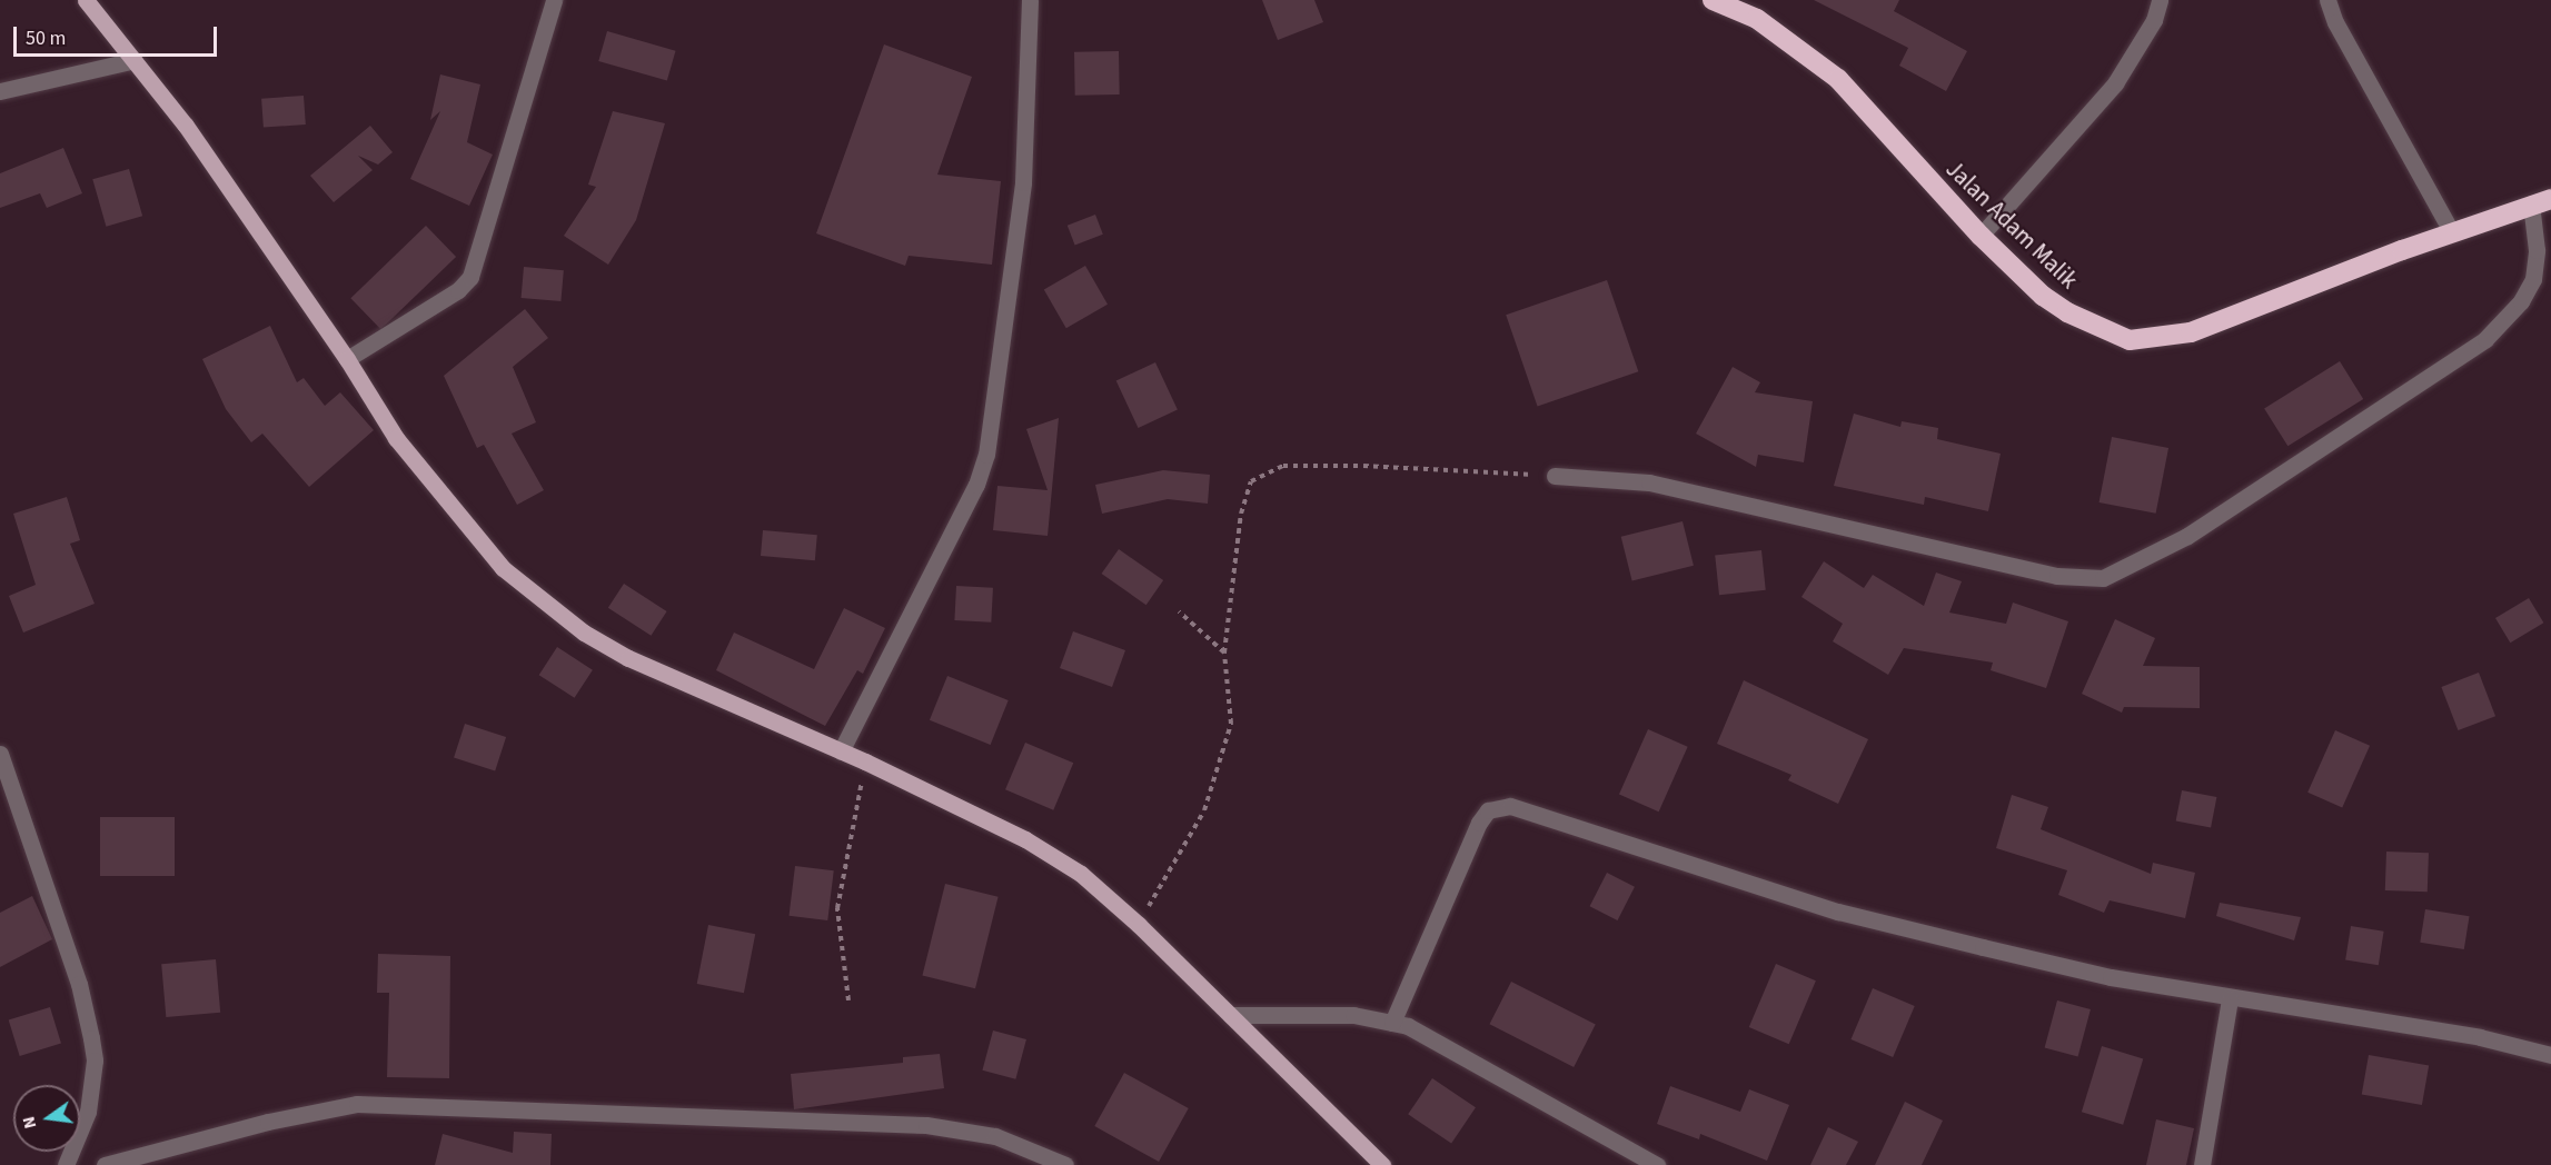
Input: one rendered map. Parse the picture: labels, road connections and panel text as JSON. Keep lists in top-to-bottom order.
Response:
{
  "streets": {
    "highway": ["Jalan Adam Malik"]
  },
  "scale_bar": "50 m",
  "north": "left"
}
